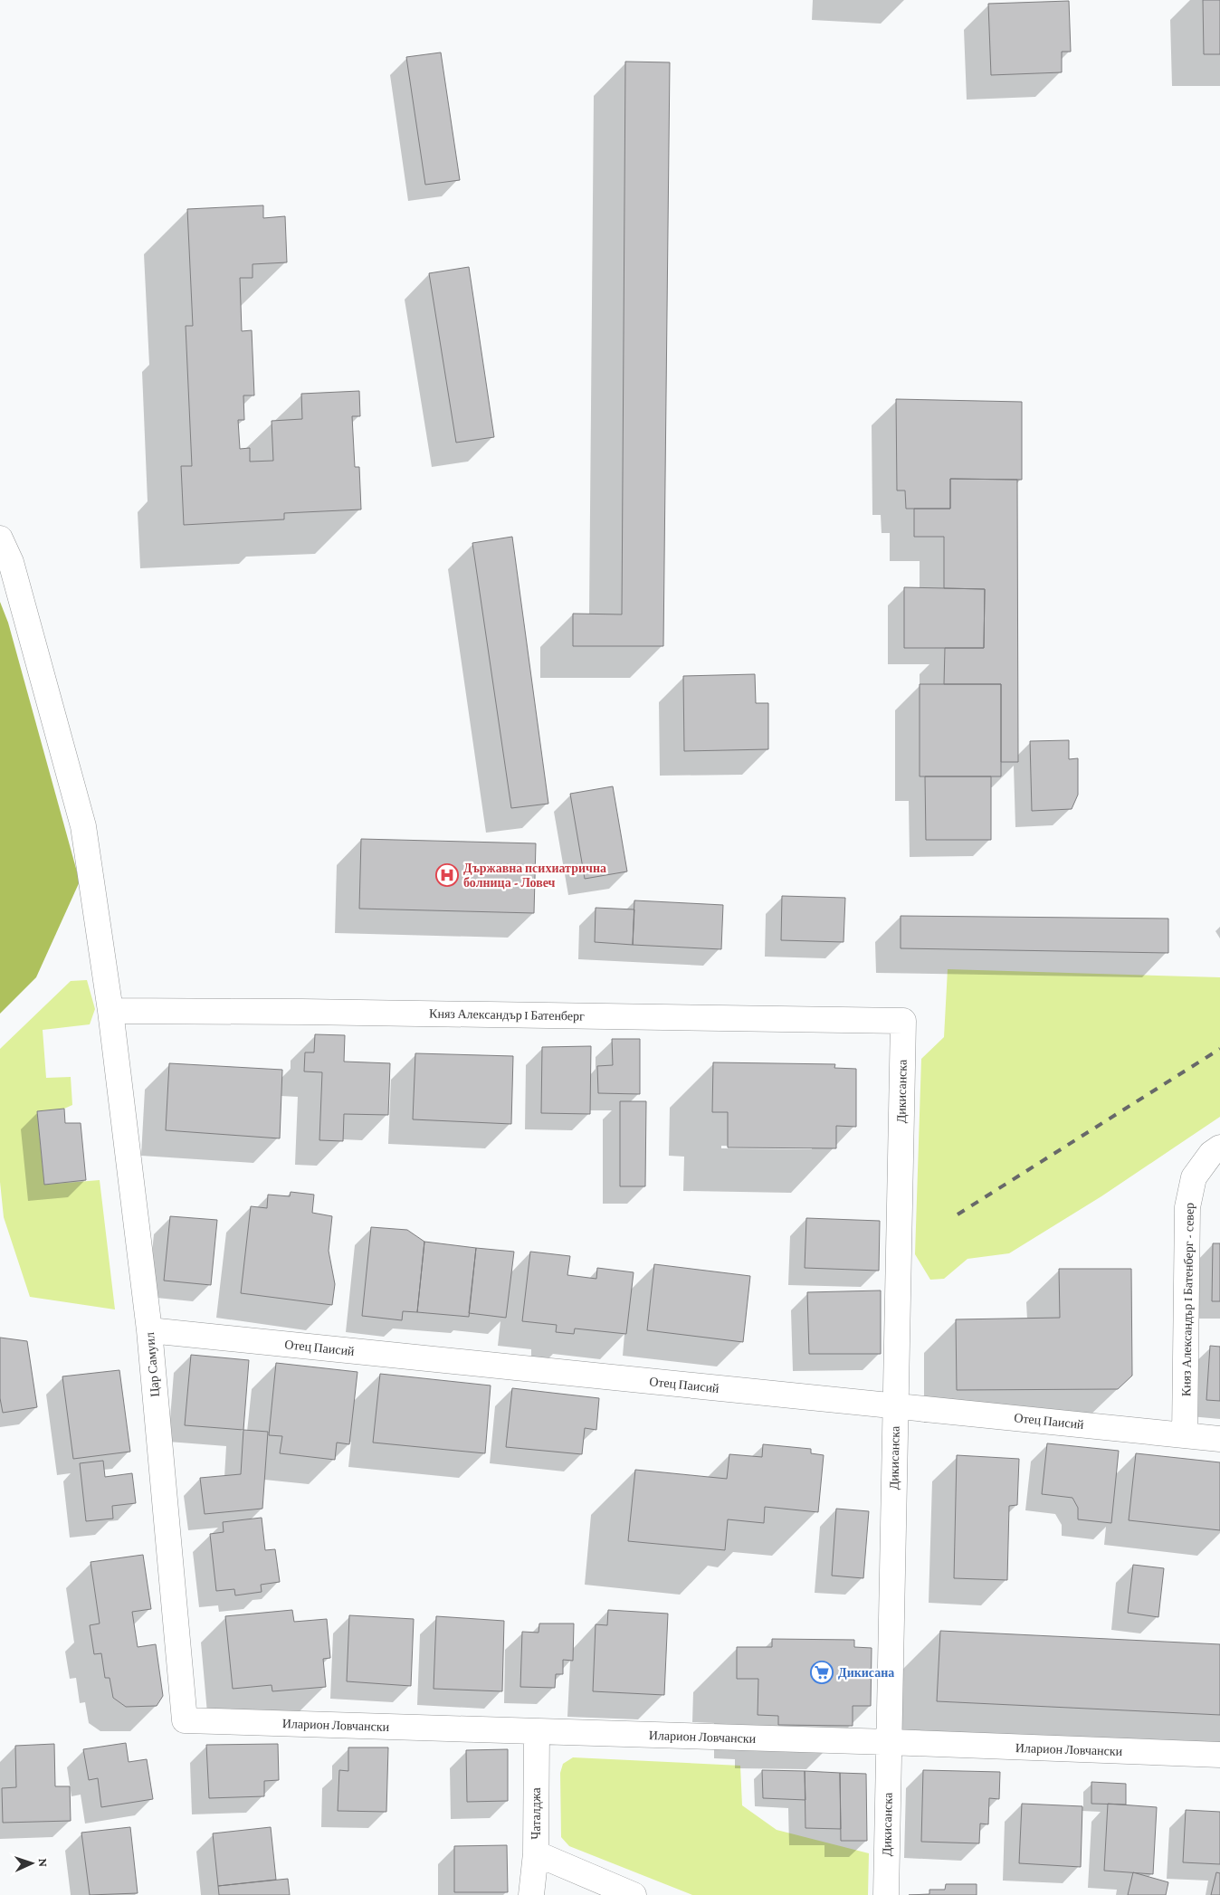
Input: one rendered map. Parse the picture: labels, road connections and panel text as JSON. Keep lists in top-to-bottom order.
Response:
{
  "streets": {
    "street": [
      "Княз Александър I Батенберг",
      "Дикисанска",
      "Княз Александър I Батенберг - север",
      "Отец Паисий",
      "Цар Самуил",
      "Иларион Ловчански",
      "Чаталджа"
    ]
  },
  "crossings": [
    ["Княз Александър I Батенберг", "Дикисанска"],
    ["Княз Александър I Батенберг", "Цар Самуил"],
    ["Дикисанска", "Отец Паисий"],
    ["Дикисанска", "Иларион Ловчански"],
    ["Княз Александър I Батенберг - север", "Отец Паисий"],
    ["Отец Паисий", "Цар Самуил"],
    ["Цар Самуил", "Иларион Ловчански"],
    ["Иларион Ловчански", "Чаталджа"]
  ],
  "places": {
    "hospital": ["Държавна психиатрична болница - Ловеч"],
    "supermarket": ["Дикисана"]
  },
  "north": "right"
}
